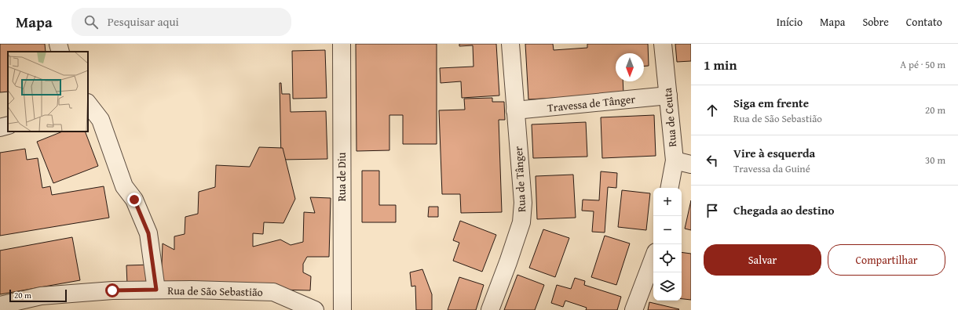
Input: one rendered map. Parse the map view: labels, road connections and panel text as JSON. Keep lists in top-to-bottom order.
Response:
{
  "streets": {
    "street": [
      "Travessa de Tânger",
      "Rua de Ceuta",
      "Rua de Diu",
      "Rua de Tânger",
      "Rua de São Sebastião"
    ]
  },
  "crossings": [
    ["Travessa de Tânger", "Rua de Ceuta"],
    ["Travessa de Tânger", "Rua de Tânger"]
  ],
  "scale_bar": "20 m",
  "north": "bottom",
  "page": {
    "header": "Mapa",
    "search": "Pesquisar aqui",
    "nav": [
      "Início",
      "Mapa",
      "Sobre",
      "Contato"
    ],
    "heading": ["1 min", "A pé · 50 m"],
    "list": [
      ["Siga em frente", "Rua de São Sebastião", "20 m"],
      ["Vire à esquerda", "Travessa da Guiné", "30 m"],
      "Chegada ao destino"
    ],
    "map_buttons": ["+", "−"],
    "buttons": ["Salvar", "Compartilhar"],
    "scale": "20 m"
  }
}
